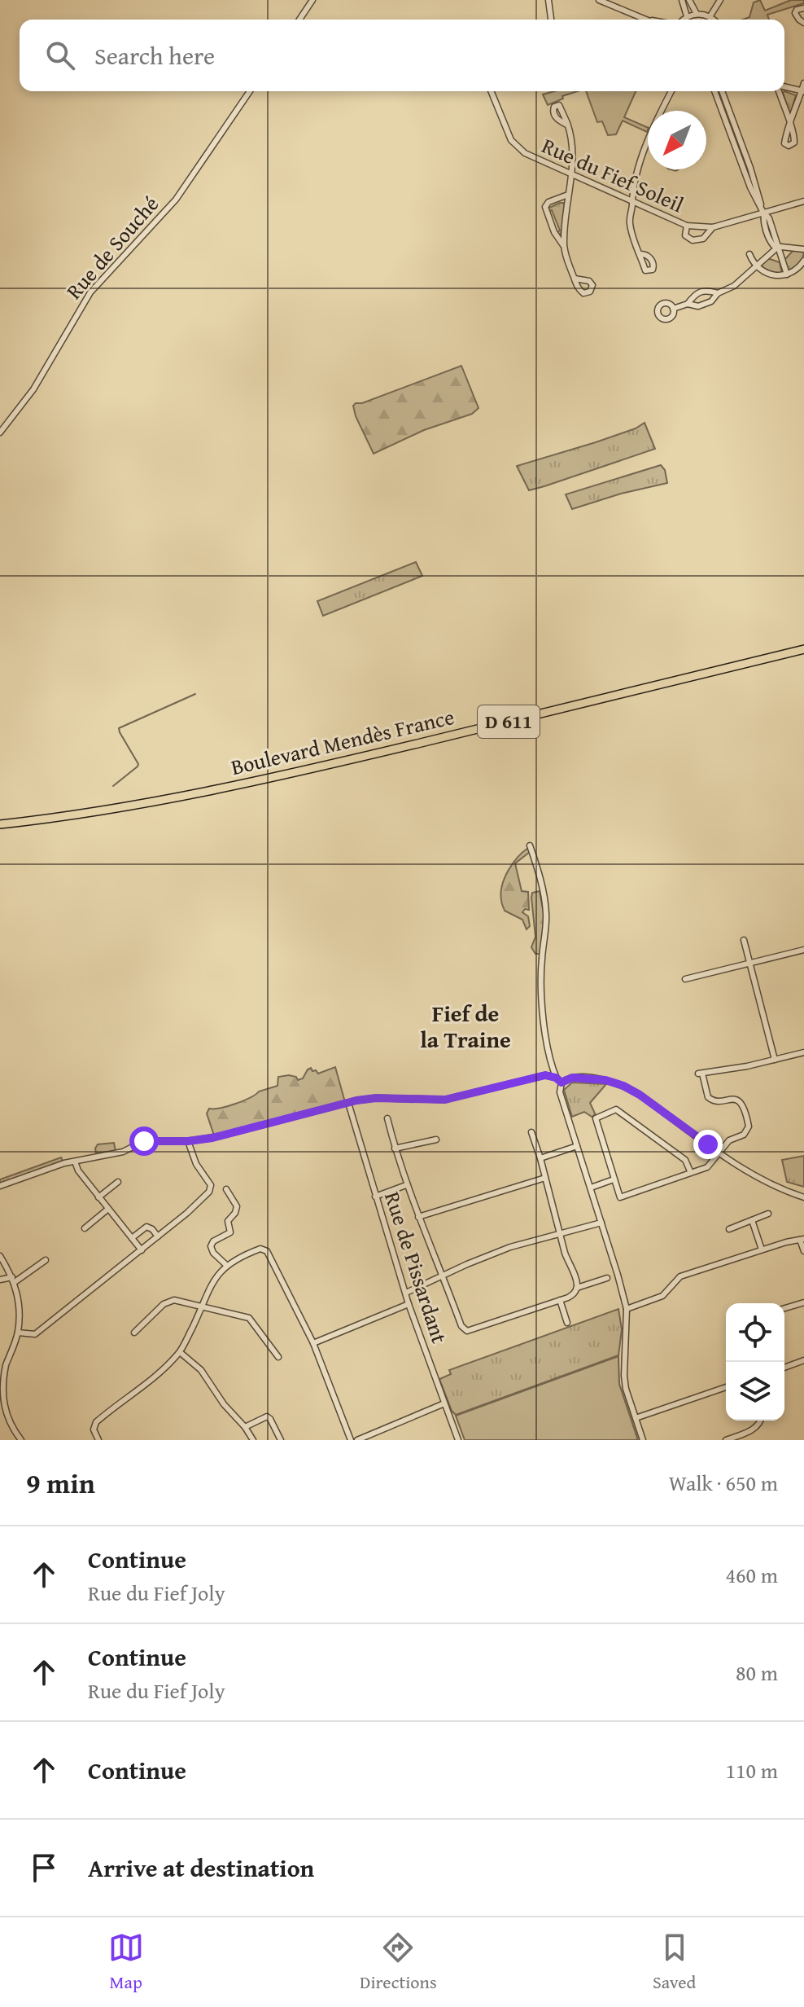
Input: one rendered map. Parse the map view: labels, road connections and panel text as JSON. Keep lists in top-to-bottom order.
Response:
{
  "streets": {
    "main road": ["D 611", "Boulevard Mendès France"],
    "street": ["Rue du Fief Soleil", "Rue de Souché", "Rue de Pissardant"]
  },
  "districts": ["Fief de la Traine"],
  "north": "bottom left",
  "page": {
    "search": "Search here",
    "heading": ["9 min", "Walk · 650 m"],
    "list": [
      ["Continue", "Rue du Fief Joly", "460 m"],
      ["Continue", "Rue du Fief Joly", "80 m"],
      ["Continue", "110 m"],
      "Arrive at destination"
    ],
    "nav": ["Map", "Directions", "Saved"]
  }
}
